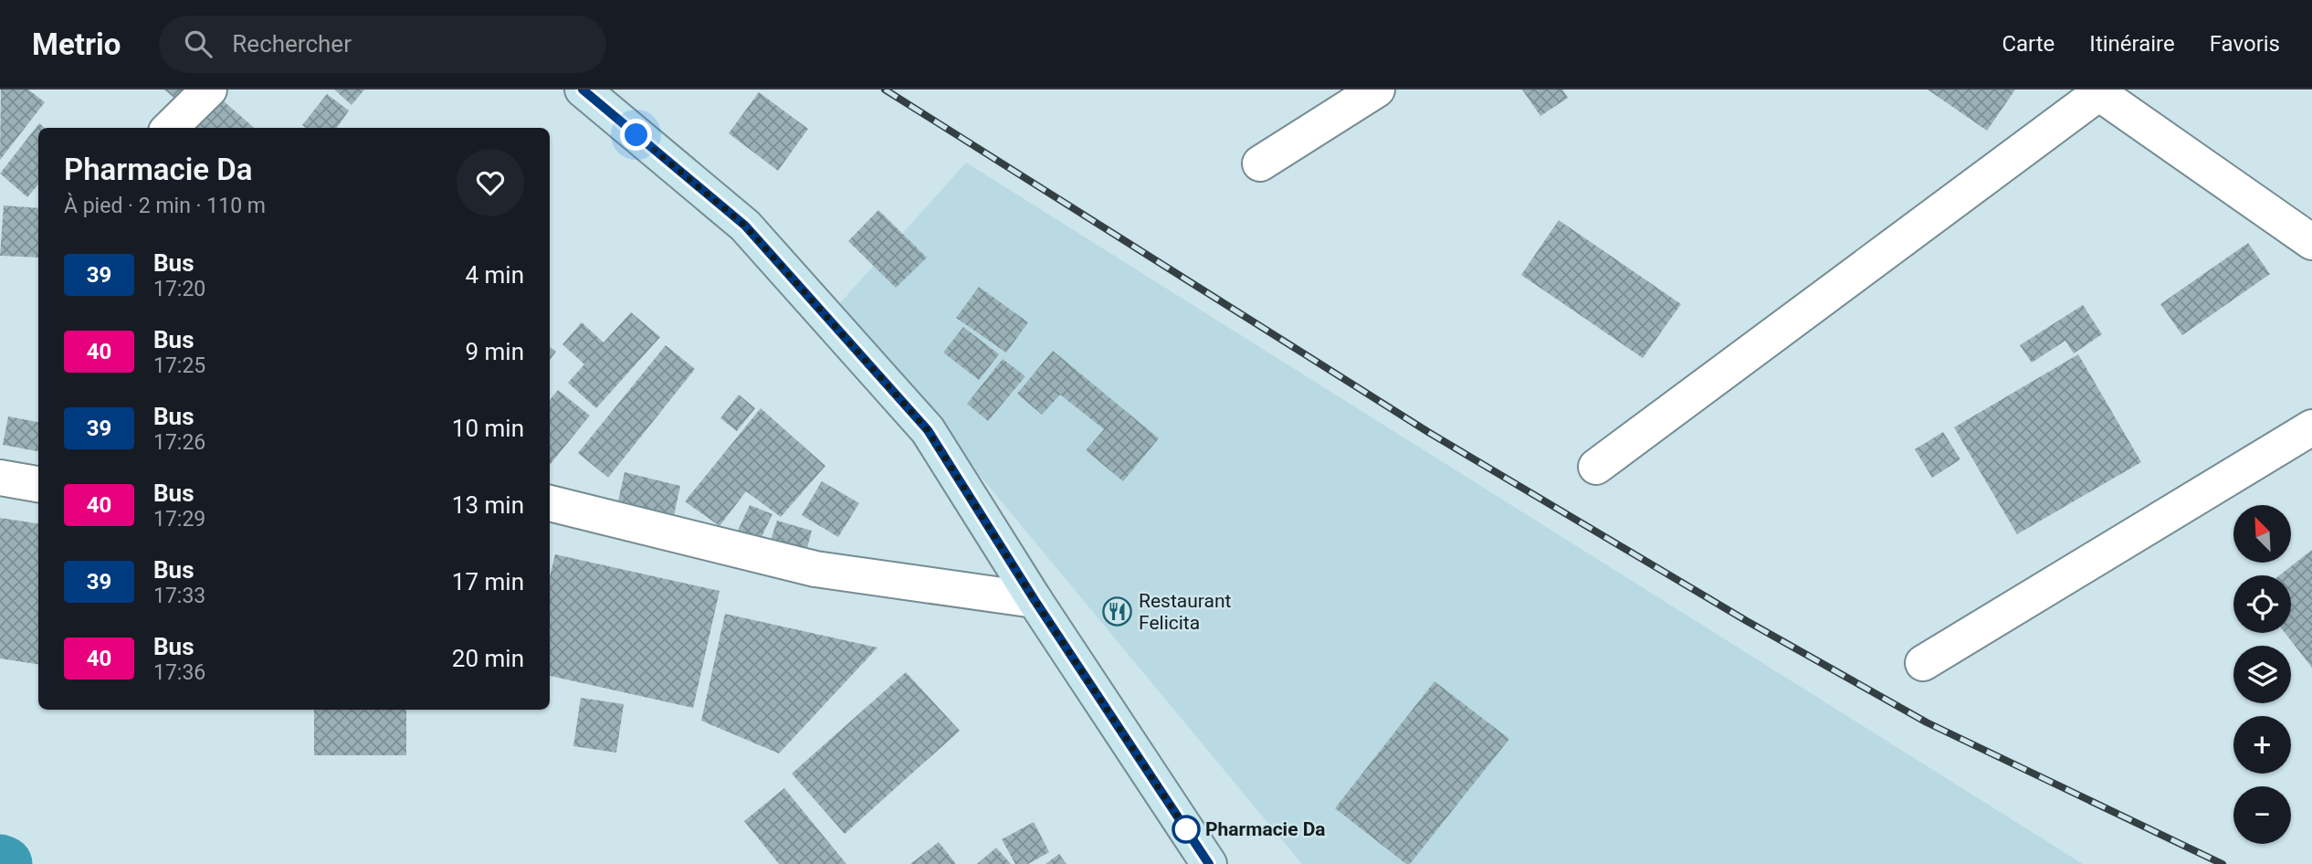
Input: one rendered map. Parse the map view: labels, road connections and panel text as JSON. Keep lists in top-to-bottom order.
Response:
{
  "places": {
    "restaurant": ["Restaurant Felicita"],
    "other": ["Pharmacie Da"]
  },
  "lines": ["bus line 39"],
  "north": "top left",
  "page": {
    "header": "Metrio",
    "search": "Rechercher",
    "nav": ["Carte", "Itinéraire", "Favoris"],
    "heading": ["Pharmacie Da", "À pied · 2 min · 110 m"],
    "list": [
      {
        "mark": "39",
        "name": "Bus",
        "note": "17:20",
        "value": "4 min"
      },
      {
        "mark": "40",
        "name": "Bus",
        "note": "17:25",
        "value": "9 min"
      },
      {
        "mark": "39",
        "name": "Bus",
        "note": "17:26",
        "value": "10 min"
      },
      {
        "mark": "40",
        "name": "Bus",
        "note": "17:29",
        "value": "13 min"
      },
      {
        "mark": "39",
        "name": "Bus",
        "note": "17:33",
        "value": "17 min"
      },
      {
        "mark": "40",
        "name": "Bus",
        "note": "17:36",
        "value": "20 min"
      }
    ],
    "map_buttons": ["+", "−"]
  }
}
